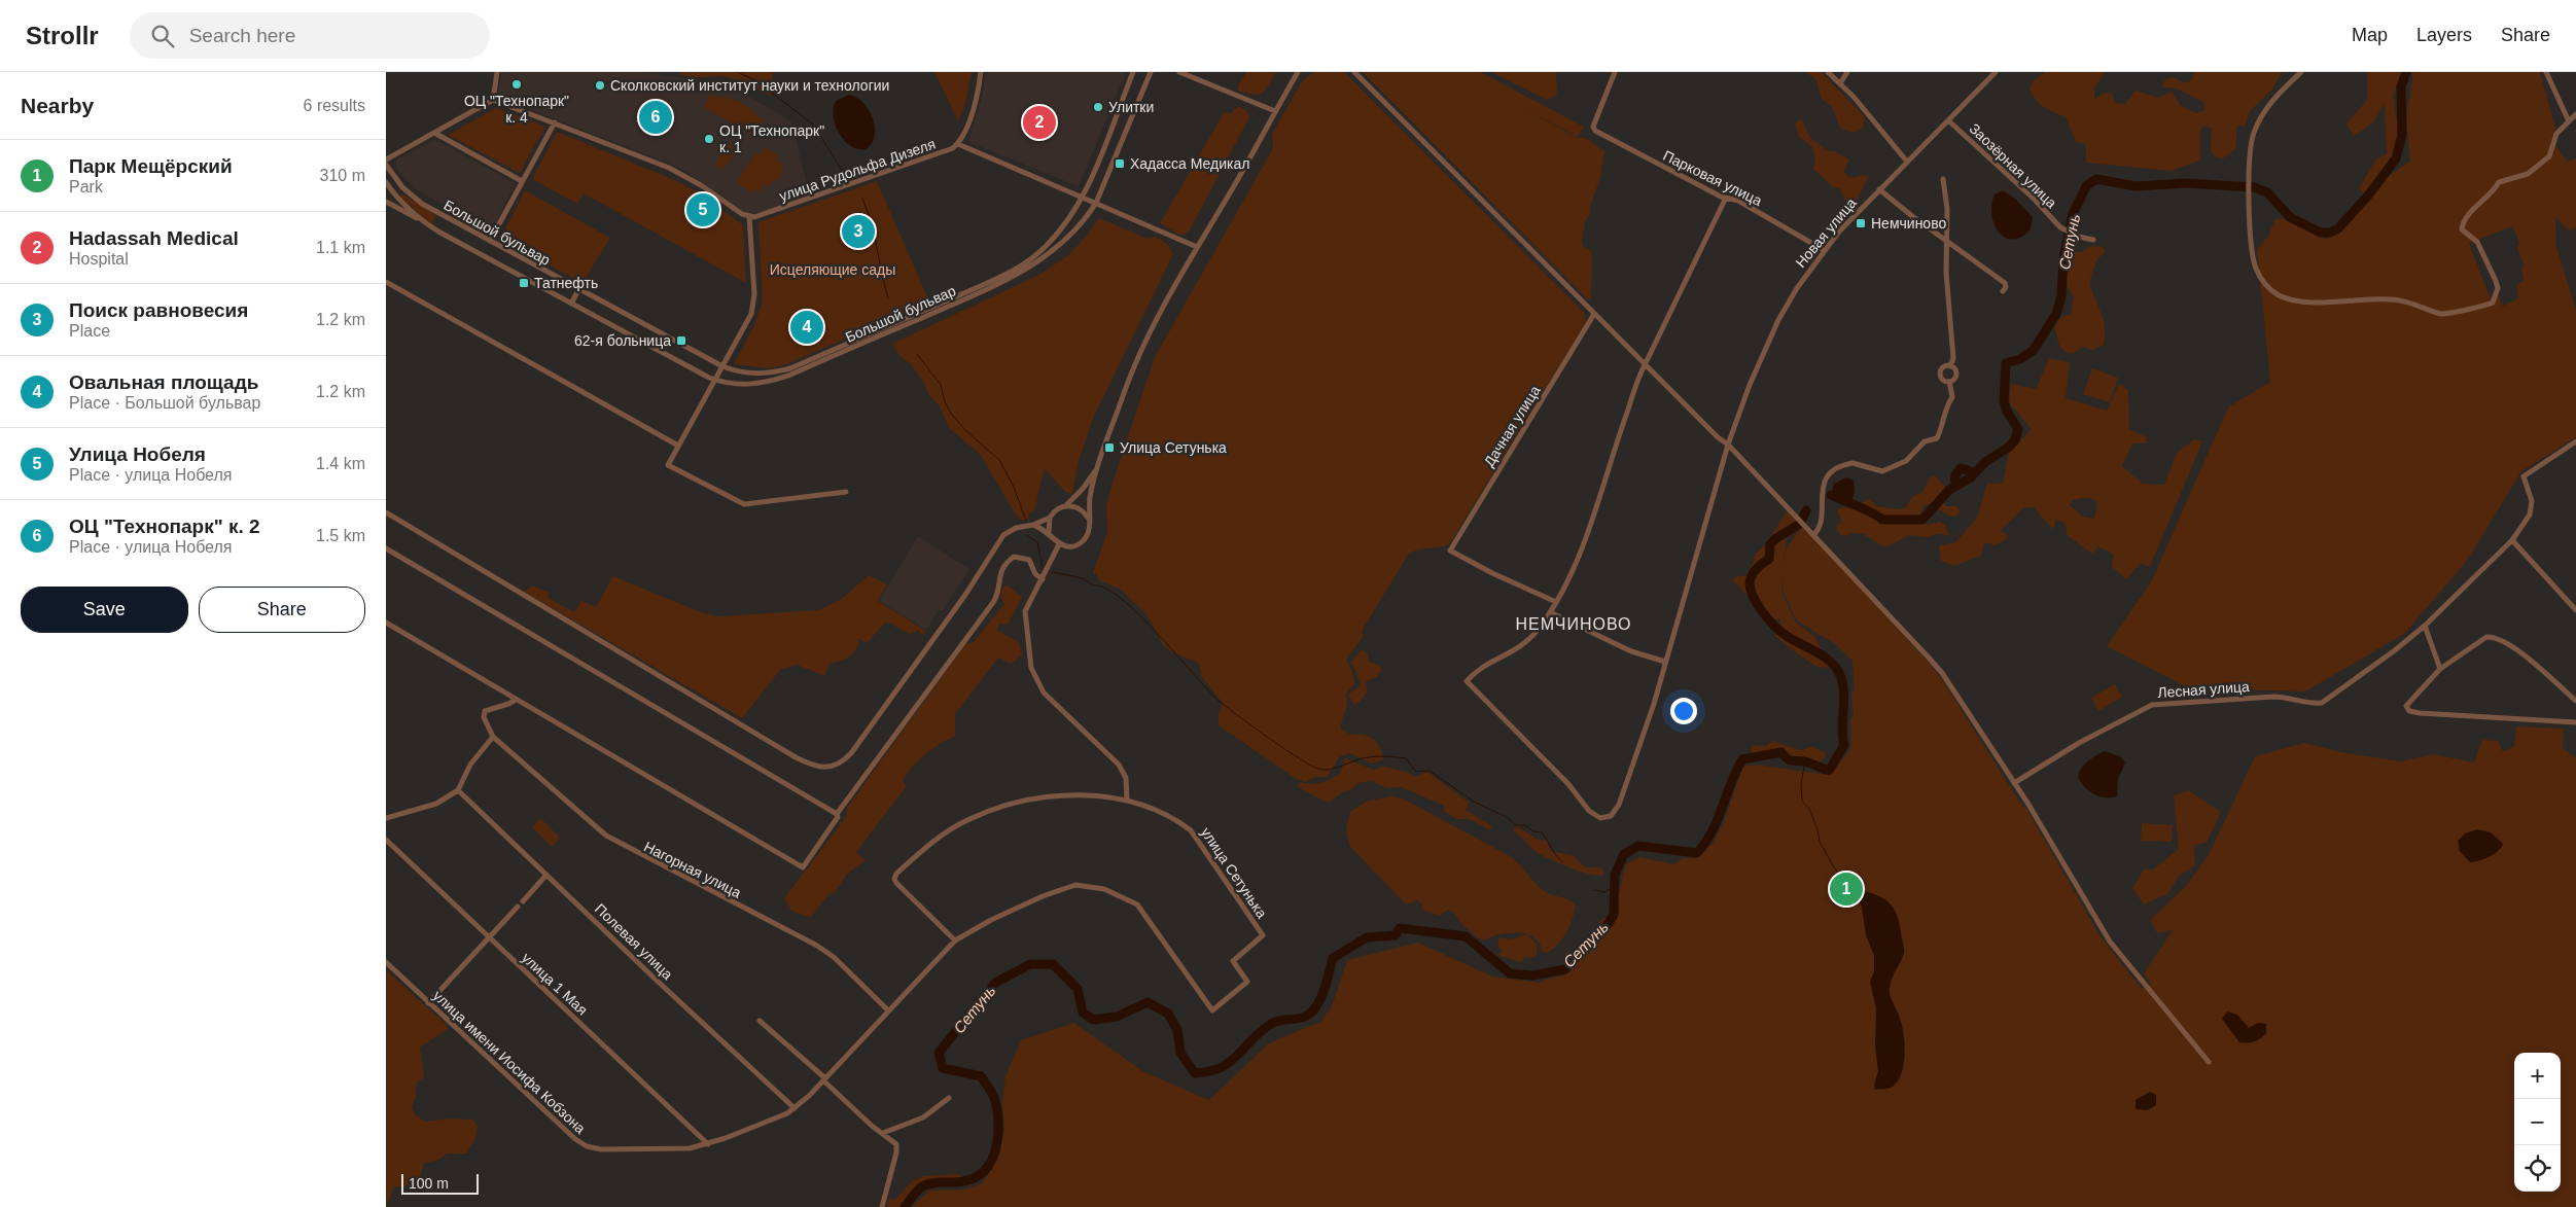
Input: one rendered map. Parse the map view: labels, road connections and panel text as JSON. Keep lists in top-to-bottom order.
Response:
{
  "streets": {
    "street": [
      "Заозёрная улица",
      "улица Рудольфа Дизеля",
      "Парковая улица",
      "Большой бульвар",
      "Новая улица",
      "Дачная улица",
      "Лесная улица",
      "Нагорная улица",
      "улица Сетунька",
      "Полевая улица",
      "улица 1 Мая",
      "улица имени Иосифа Кобзона"
    ]
  },
  "crossings": [
    ["Заозёрная улица", "Новая улица"],
    ["Парковая улица", "Новая улица"],
    ["Нагорная улица", "улица имени Иосифа Кобзона"],
    ["улица Сетунька", "улица имени Иосифа Кобзона"],
    ["Полевая улица", "улица имени Иосифа Кобзона"],
    ["улица 1 Мая", "улица имени Иосифа Кобзона"]
  ],
  "districts": ["НЕМЧИНОВО"],
  "water": ["Сетунь"],
  "parks": ["Исцеляющие сады"],
  "places": {
    "other": [
      "ОЦ \"Технопарк\" к. 4",
      "Сколковский институт науки и технологии",
      "Улитки",
      "ОЦ \"Технопарк\" к. 1"
    ],
    "transit": [
      "Хадасса Медикал",
      "Немчиново",
      "Татнефть",
      "62-я больница",
      "Улица Сетунька"
    ]
  },
  "scale_bar": "100 m",
  "page": {
    "header": "Strollr",
    "search": "Search here",
    "nav": ["Map", "Layers", "Share"],
    "heading": ["Nearby", "6 results"],
    "pins": [
      "6",
      "2",
      "5",
      "3",
      "4",
      "1"
    ],
    "list": [
      {
        "mark": "1",
        "name": "Парк Мещёрский",
        "note": "Park",
        "value": "310 m"
      },
      {
        "mark": "2",
        "name": "Hadassah Medical",
        "note": "Hospital",
        "value": "1.1 km"
      },
      {
        "mark": "3",
        "name": "Поиск равновесия",
        "note": "Place",
        "value": "1.2 km"
      },
      {
        "mark": "4",
        "name": "Овальная площадь",
        "note": "Place · Большой бульвар",
        "value": "1.2 km"
      },
      {
        "mark": "5",
        "name": "Улица Нобеля",
        "note": "Place · улица Нобеля",
        "value": "1.4 km"
      },
      {
        "mark": "6",
        "name": "ОЦ \"Технопарк\" к. 2",
        "note": "Place · улица Нобеля",
        "value": "1.5 km"
      }
    ],
    "buttons": ["Save", "Share"],
    "map_buttons": ["+", "−"],
    "scale": "100 m"
  }
}
